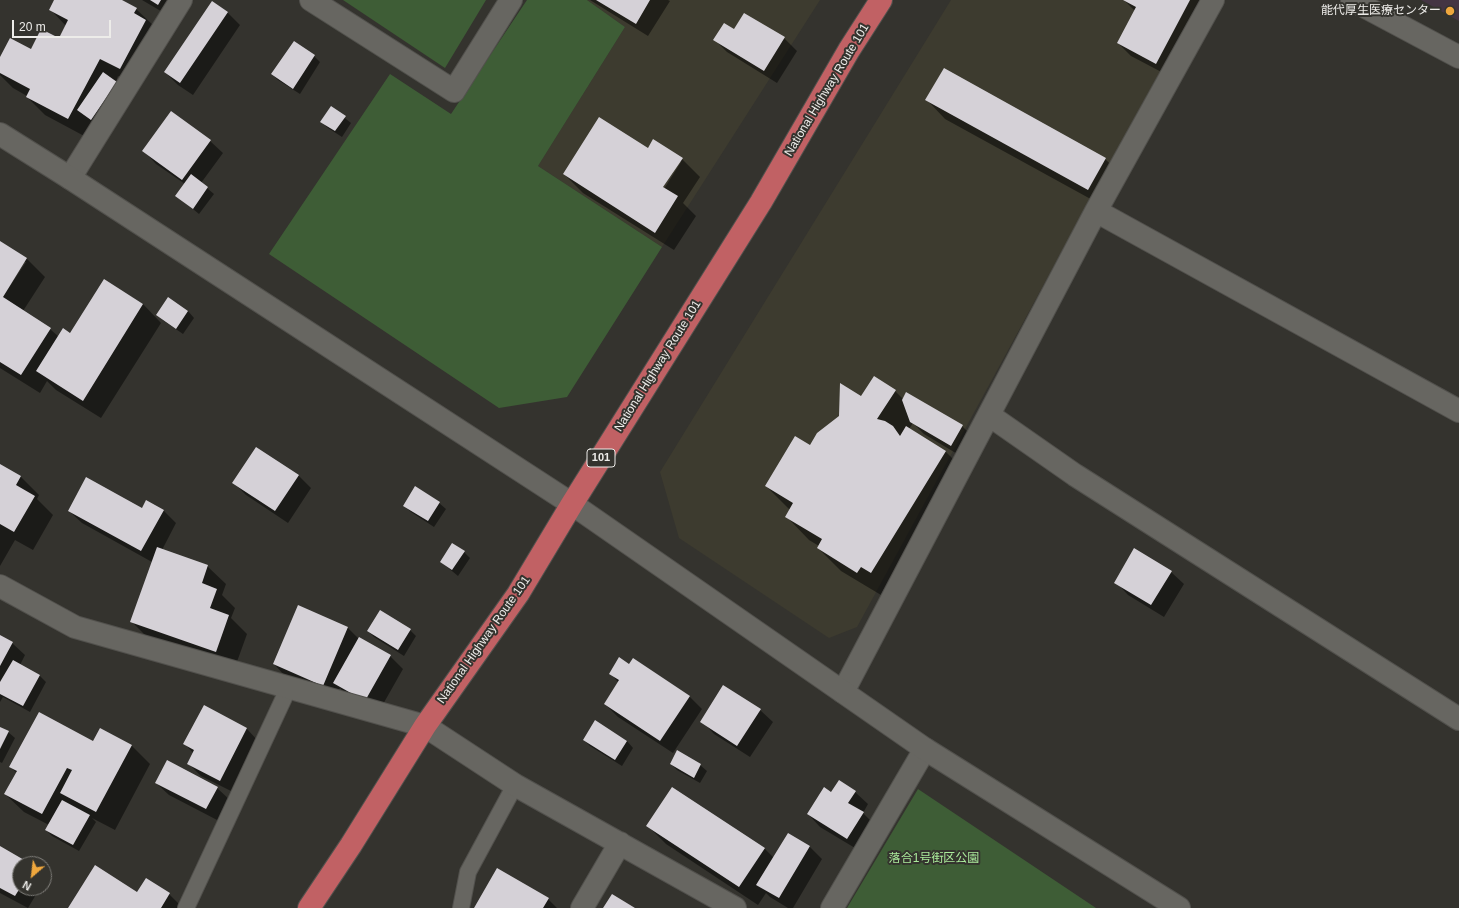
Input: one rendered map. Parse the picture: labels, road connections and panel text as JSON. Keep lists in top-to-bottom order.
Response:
{
  "streets": {
    "highway": ["National Highway Route 101", "101"]
  },
  "parks": ["落合1号街区公園"],
  "places": ["能代厚生医療センター"],
  "scale_bar": "20 m",
  "north": "bottom left"
}
